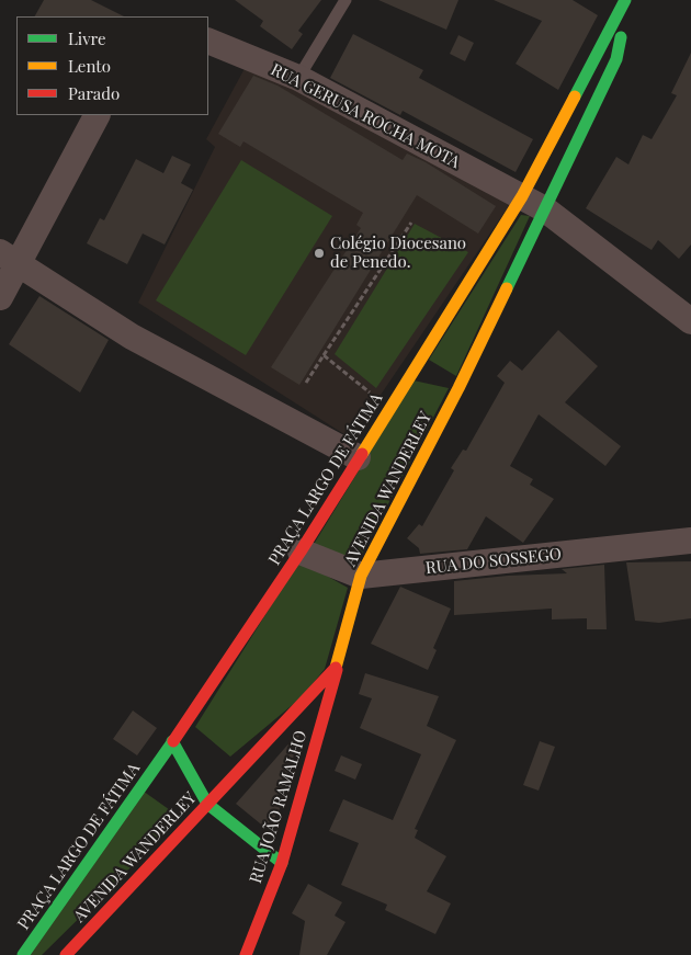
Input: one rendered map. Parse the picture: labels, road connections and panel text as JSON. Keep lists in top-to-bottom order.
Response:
{
  "streets": {
    "main road": ["PRAÇA LARGO DE FÁTIMA", "AVENIDA WANDERLEY", "RUA JOÃO RAMALHO"],
    "street": ["RUA GERUSA ROCHA MOTA", "RUA DO SOSSEGO"]
  },
  "crossings": [
    ["RUA GERUSA ROCHA MOTA", "PRAÇA LARGO DE FÁTIMA"],
    ["RUA GERUSA ROCHA MOTA", "AVENIDA WANDERLEY"],
    ["PRAÇA LARGO DE FÁTIMA", "AVENIDA WANDERLEY"],
    ["PRAÇA LARGO DE FÁTIMA", "RUA DO SOSSEGO"],
    ["AVENIDA WANDERLEY", "RUA DO SOSSEGO"],
    ["AVENIDA WANDERLEY", "RUA JOÃO RAMALHO"]
  ],
  "places": ["Colégio Diocesano de Penedo."],
  "legend": ["Livre", "Lento", "Parado"]
}
